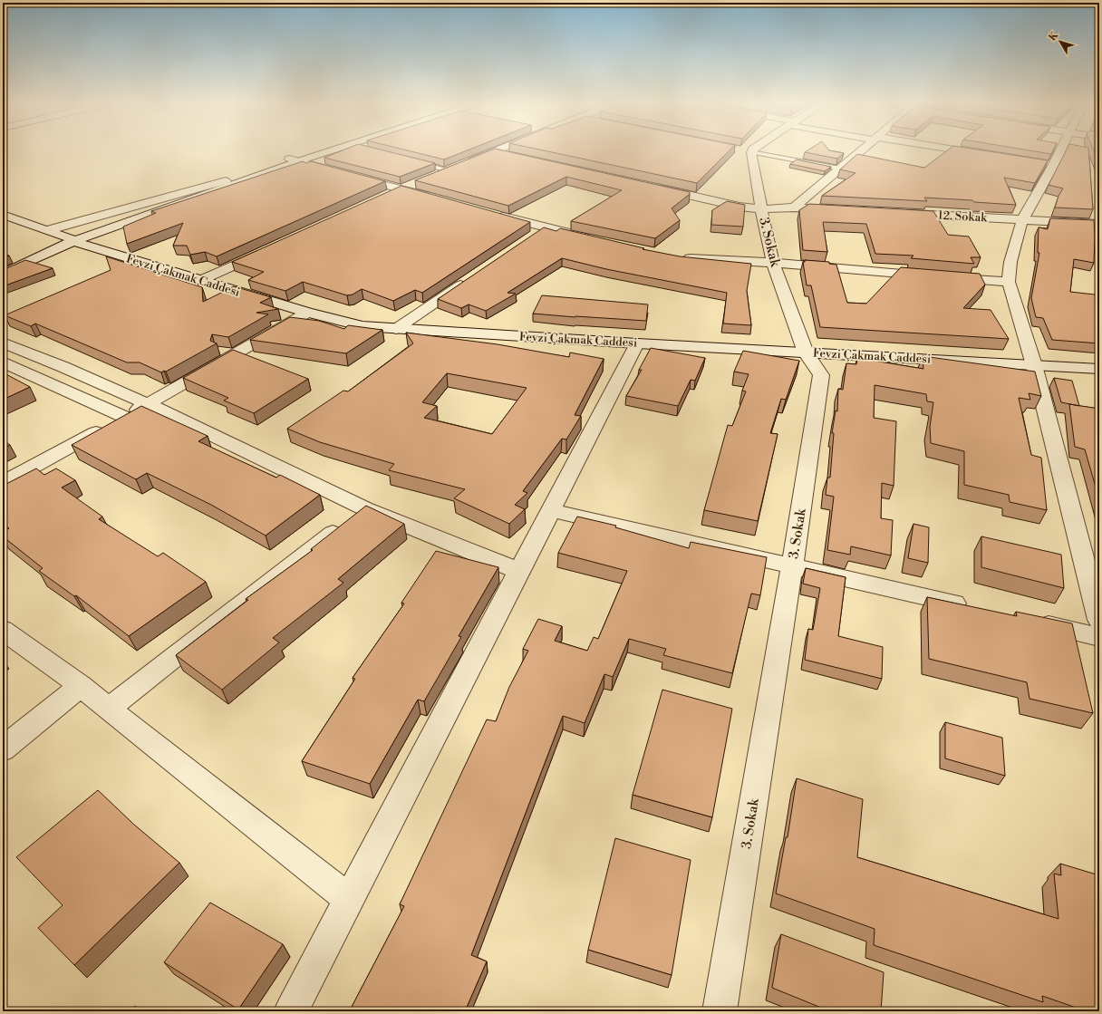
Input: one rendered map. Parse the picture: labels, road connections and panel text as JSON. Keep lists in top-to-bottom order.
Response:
{
  "streets": {
    "street": ["12. Sokak", "3. Sokak", "Fevzi Çakmak Caddesi"]
  },
  "crossings": [
    ["3. Sokak", "Fevzi Çakmak Caddesi"]
  ],
  "north": "top left"
}
